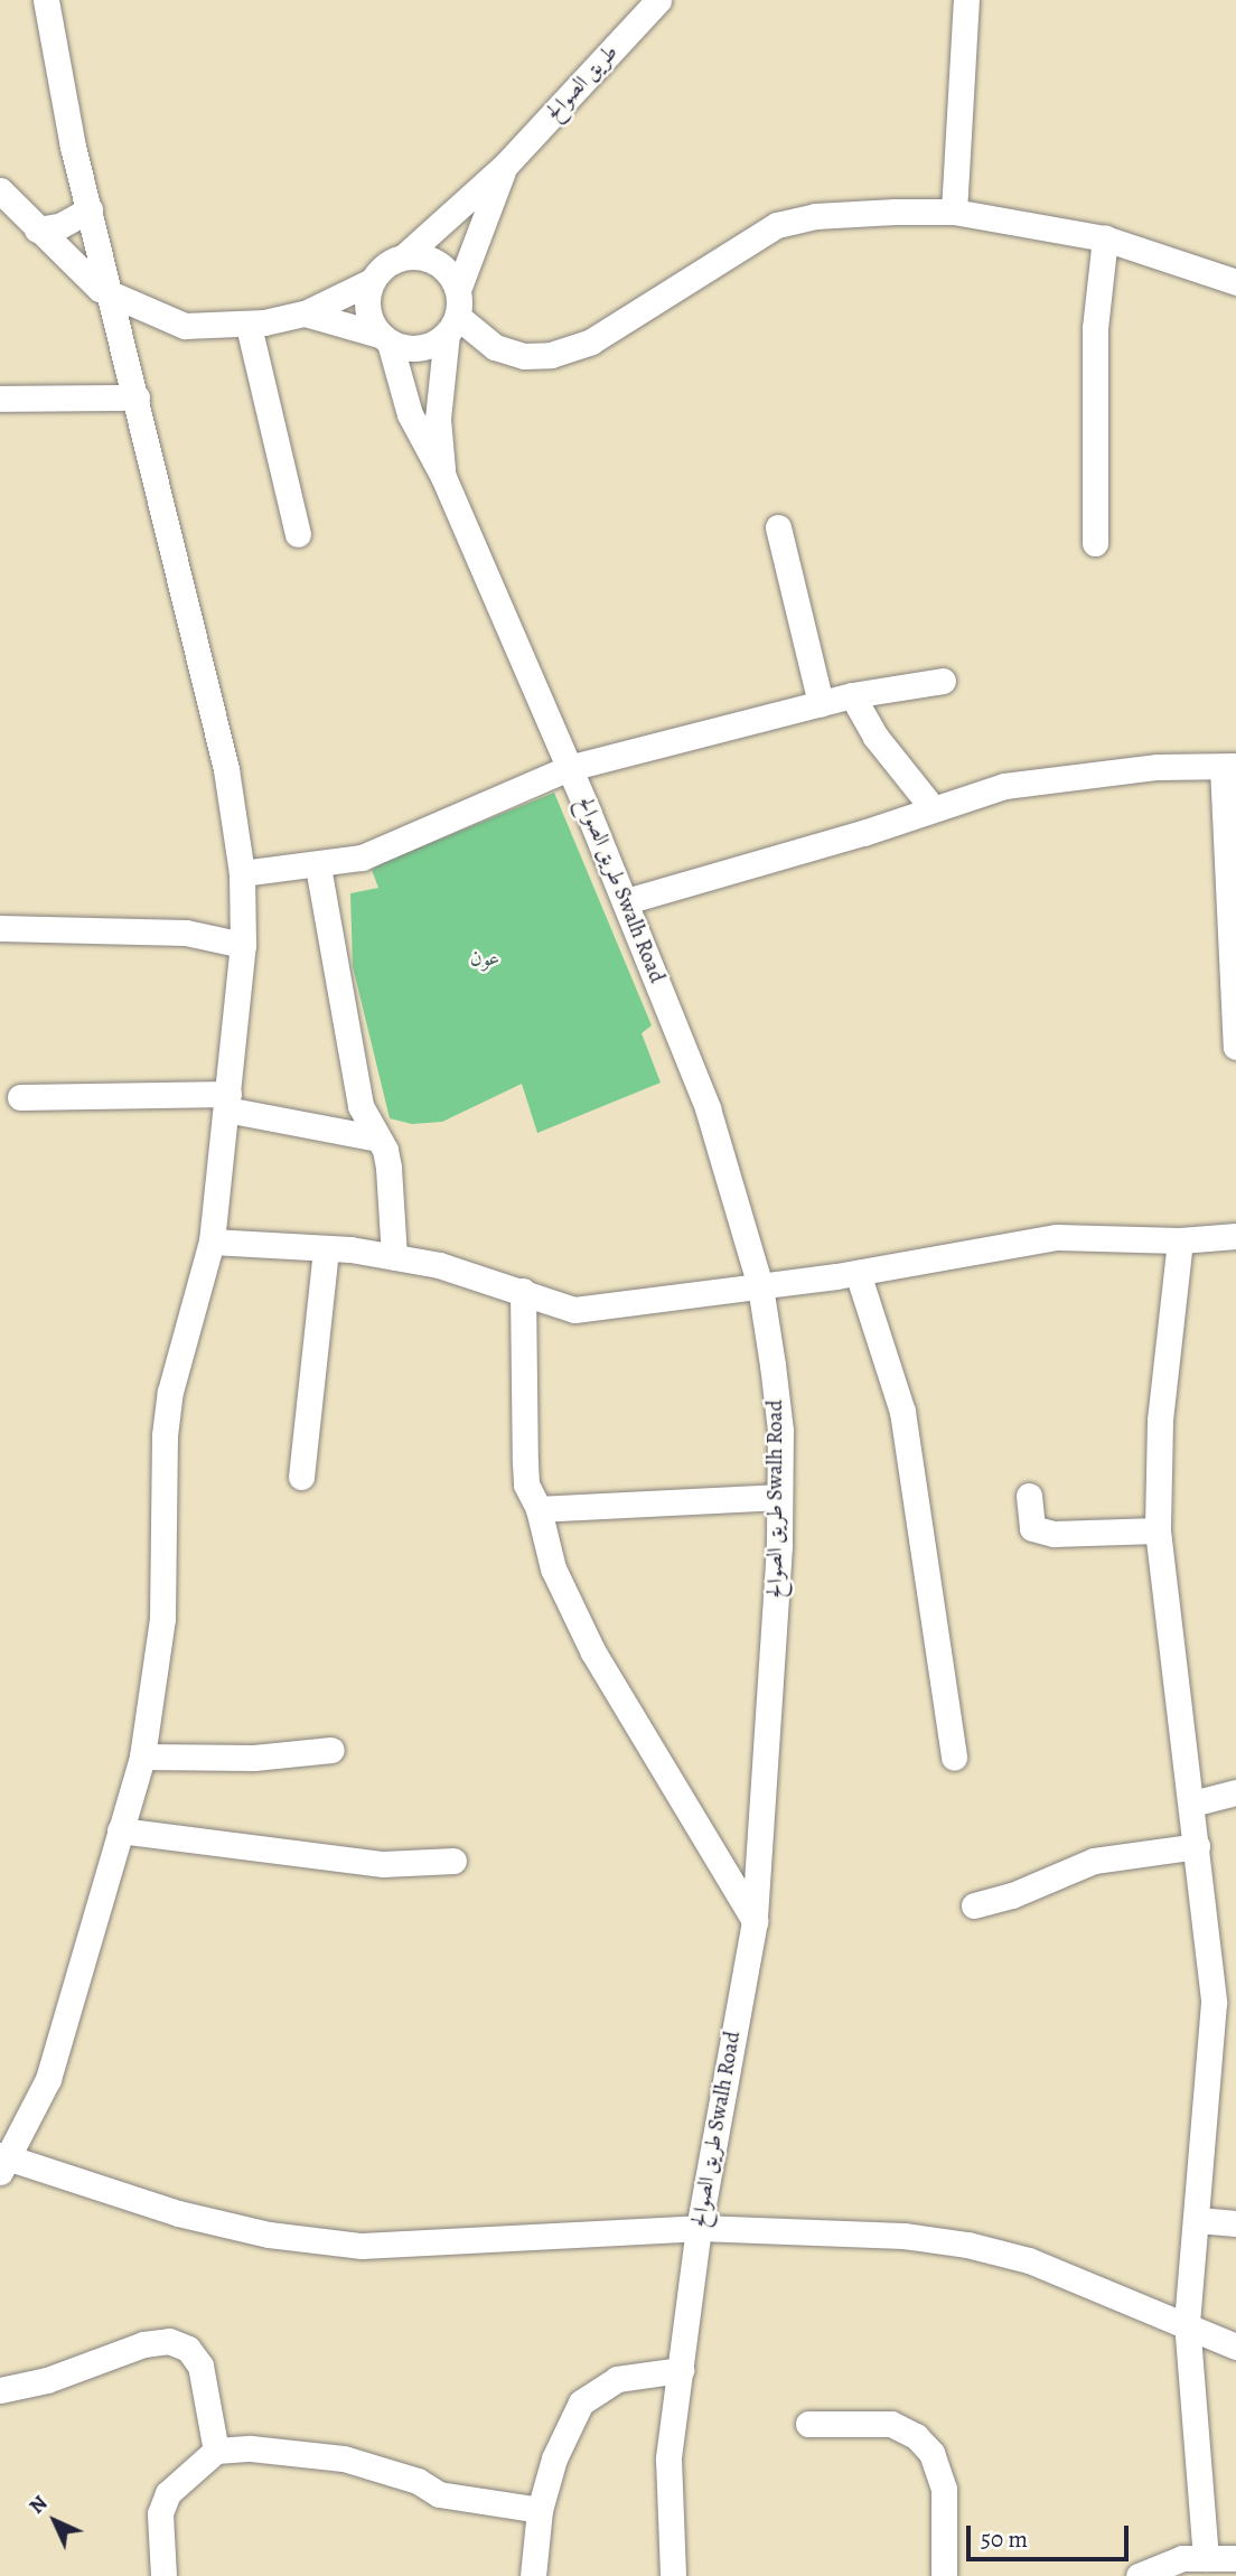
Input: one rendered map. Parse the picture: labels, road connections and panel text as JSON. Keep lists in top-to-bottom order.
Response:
{
  "streets": {
    "street": ["طريق الصوالح", "طريق الصوالح Swalh Road"]
  },
  "parks": ["عون"],
  "scale_bar": "50 m",
  "north": "top left"
}
